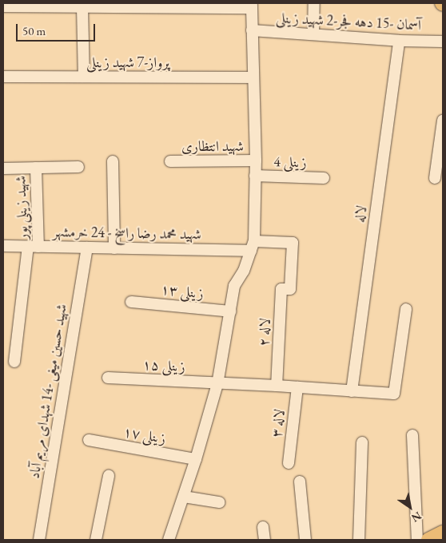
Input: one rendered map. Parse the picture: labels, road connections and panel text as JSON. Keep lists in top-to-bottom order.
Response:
{
  "streets": {
    "street": [
      "آسمان -15 دهه فجر-2 شهید زینلی",
      "پرواز-7 شهید زینلی",
      "شهید انتظاری",
      "زینلی 4",
      "شهید زینلی پور",
      "لاله",
      "شهید محمد رضا راسخ - 24 خرمشهر",
      "زینلی ۱۳",
      "لاله ۲",
      "زینلی ۱۵",
      "شهید حسین میغی -14 شهدای مریم آباد",
      "لاله ۳",
      "زینلی ۱۷"
    ]
  },
  "crossings": [
    ["آسمان -15 دهه فجر-2 شهید زینلی", "لاله"],
    ["شهید زینلی پور", "شهید محمد رضا راسخ - 24 خرمشهر"],
    ["شهید محمد رضا راسخ - 24 خرمشهر", "لاله ۲"],
    ["شهید محمد رضا راسخ - 24 خرمشهر", "شهید حسین میغی -14 شهدای مریم آباد"]
  ],
  "scale_bar": "50 m",
  "north": "bottom right"
}
